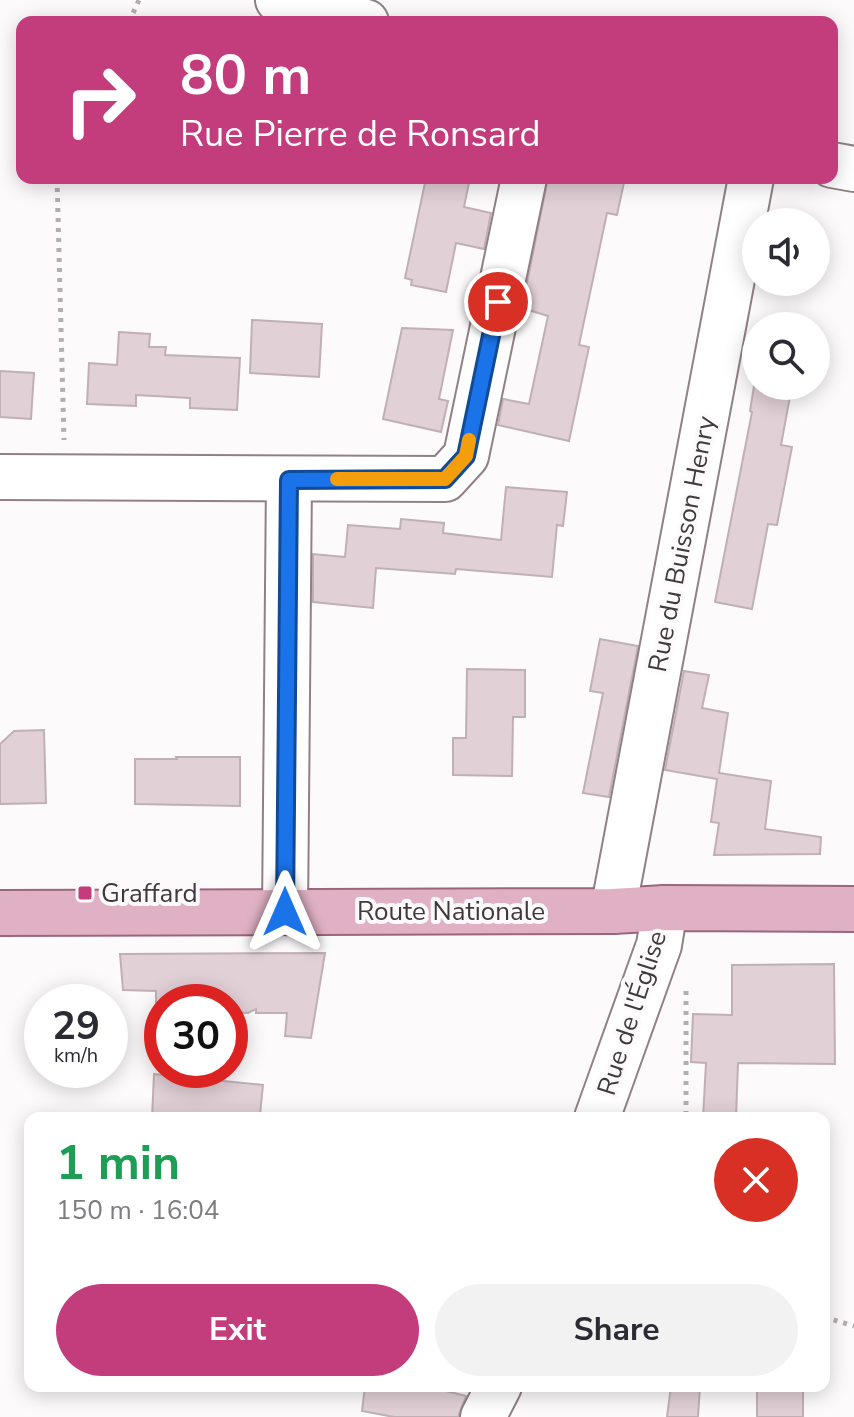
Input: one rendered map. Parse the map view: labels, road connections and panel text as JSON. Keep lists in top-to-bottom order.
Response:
{
  "streets": {
    "main road": ["Route Nationale"],
    "street": ["Rue du Buisson Henry", "Rue de l'Église"]
  },
  "crossings": [
    ["Rue du Buisson Henry", "Route Nationale"],
    ["Route Nationale", "Rue de l'Église"]
  ],
  "places": {
    "transit": ["Graffard"]
  },
  "page": {
    "turn": ["80 m", "Rue Pierre de Ronsard"],
    "speed": "29 km/h",
    "limit": "30",
    "heading": ["1 min", "150 m · 16:04"],
    "buttons": ["Exit", "Share"]
  }
}
